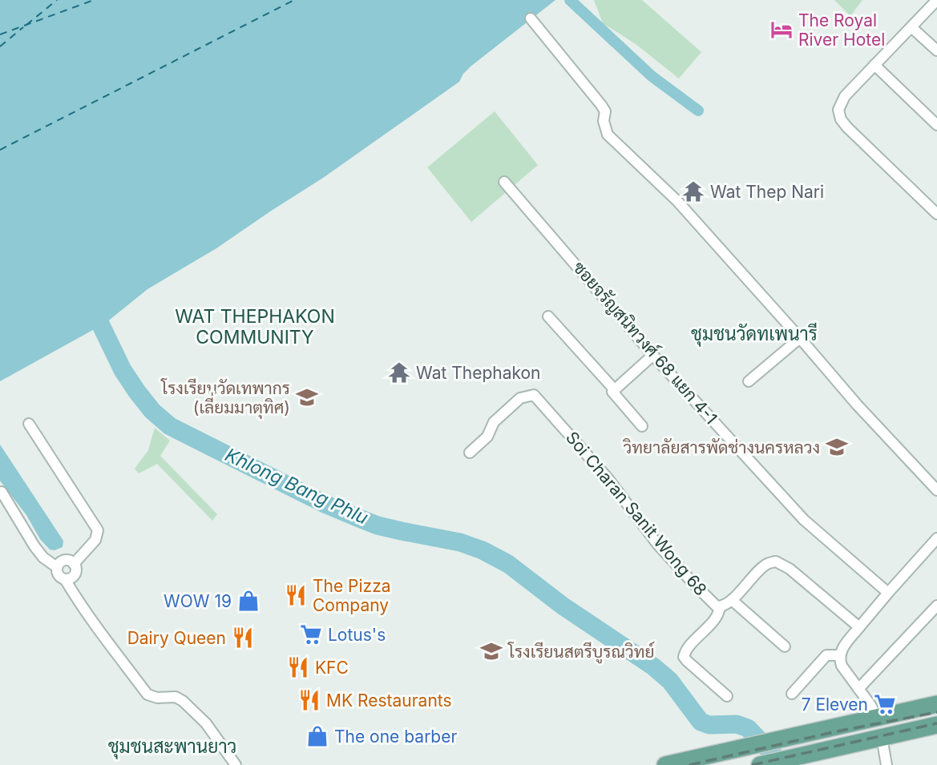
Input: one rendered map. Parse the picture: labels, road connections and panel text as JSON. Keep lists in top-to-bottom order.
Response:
{
  "streets": {
    "street": ["ซอยจรัญสนิทวงศ์ 68 แยก 4-1", "Soi Charan Sanit Wong 68"]
  },
  "districts": ["WAT THEPHAKON COMMUNITY", "ชุมชนวัดทเพนารี", "ชุมชนสะพานยาว"],
  "water": ["Khlong Bang Phlu"],
  "places": {
    "hotel": ["The Royal River Hotel"],
    "temple": ["Wat Thep Nari", "Wat Thephakon"],
    "school or university": ["โรงเรียนวัดเทพากร (เลี่ยมมาตุทิศ)", "วิทยาลัยสารพัดช่างนครหลวง", "โรงเรียนสตรีบูรณวิทย์"],
    "restaurant": [
      "The Pizza Company",
      "Dairy Queen",
      "KFC",
      "MK Restaurants"
    ],
    "shop": ["WOW 19", "The one barber"],
    "supermarket": ["Lotus's", "7 Eleven"]
  }
}
